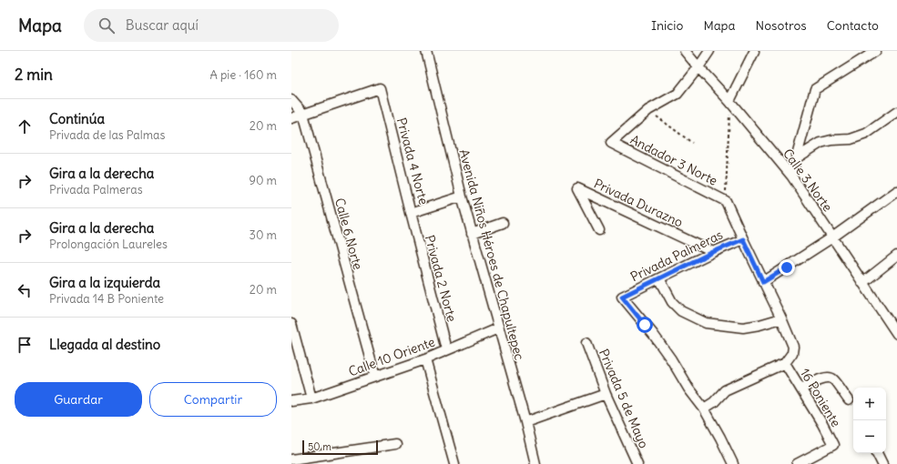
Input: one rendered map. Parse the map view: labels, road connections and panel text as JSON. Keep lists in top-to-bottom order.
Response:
{
  "streets": {
    "street": [
      "Andador 3 Norte",
      "Privada 4 Norte",
      "Calle 3 Norte",
      "Privada Durazno",
      "Calle 6 Norte",
      "Avenida Niños Héroes de Chapultepec",
      "Privada Palmeras",
      "Privada 2 Norte",
      "Calle 10 Oriente",
      "16 Poniente",
      "Privada 5 de Mayo"
    ]
  },
  "crossings": [
    ["Privada 4 Norte", "Calle 6 Norte"],
    ["Privada 4 Norte", "Avenida Niños Héroes de Chapultepec"],
    ["Privada 4 Norte", "Privada 2 Norte"],
    ["Privada Durazno", "Privada Palmeras"],
    ["Calle 6 Norte", "Calle 10 Oriente"],
    ["Avenida Niños Héroes de Chapultepec", "Calle 10 Oriente"],
    ["Privada 2 Norte", "Calle 10 Oriente"]
  ],
  "scale_bar": "50 m",
  "page": {
    "header": "Mapa",
    "search": "Buscar aquí",
    "nav": [
      "Inicio",
      "Mapa",
      "Nosotros",
      "Contacto"
    ],
    "heading": ["2 min", "A pie · 160 m"],
    "list": [
      ["Continúa", "Privada de las Palmas", "20 m"],
      ["Gira a la derecha", "Privada Palmeras", "90 m"],
      ["Gira a la derecha", "Prolongación Laureles", "30 m"],
      ["Gira a la izquierda", "Privada 14 B Poniente", "20 m"],
      "Llegada al destino"
    ],
    "buttons": ["Guardar", "Compartir"],
    "map_buttons": ["+", "−"],
    "scale": "50 m"
  }
}
